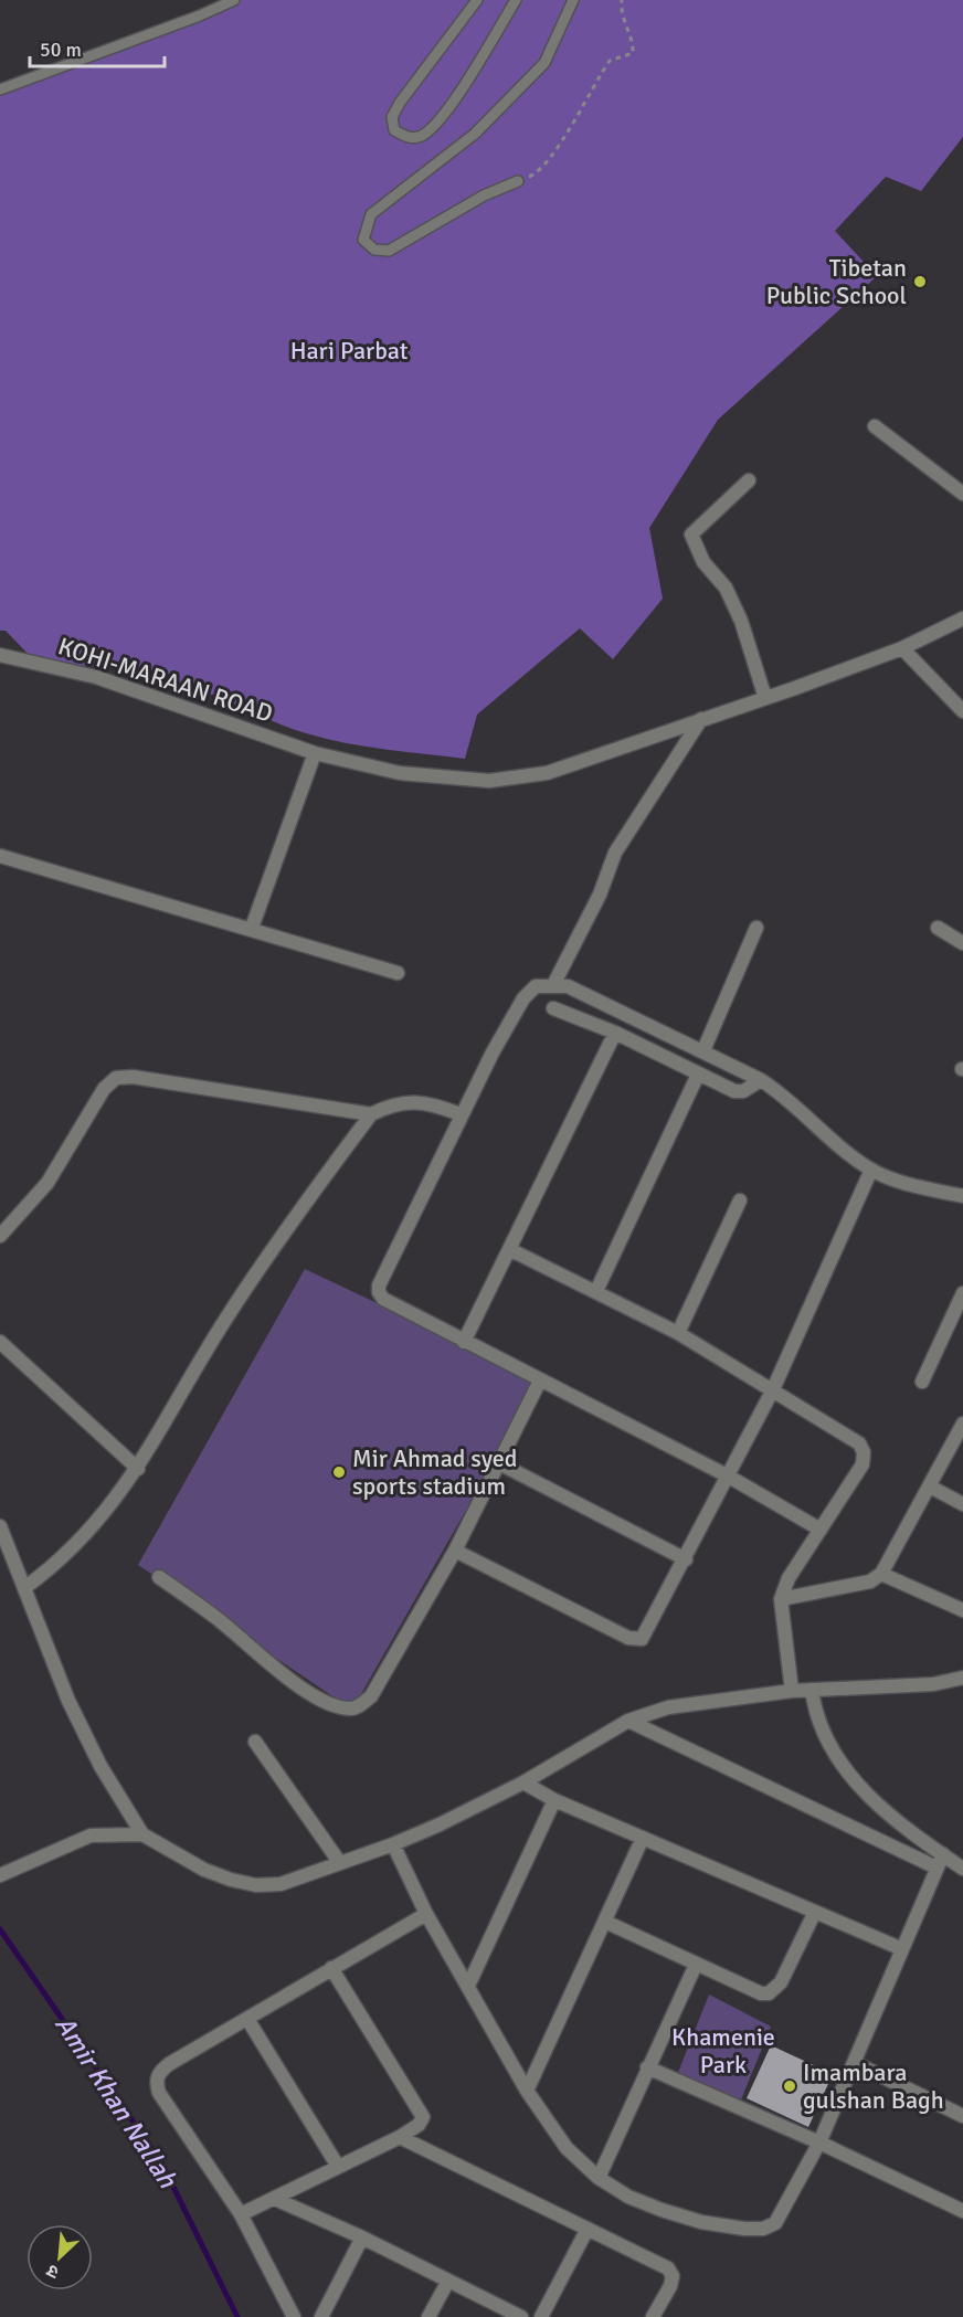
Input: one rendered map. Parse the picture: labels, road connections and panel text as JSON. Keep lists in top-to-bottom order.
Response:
{
  "streets": {
    "street": ["KOHI-MARAAN ROAD"]
  },
  "water": ["Amir Khan Nallah"],
  "parks": ["Hari Parbat", "Khamenie Park"],
  "places": ["Tibetan Public School", "Mir Ahmad syed sports stadium", "Imambara gulshan Bagh"],
  "scale_bar": "50 m",
  "north": "bottom left"
}
